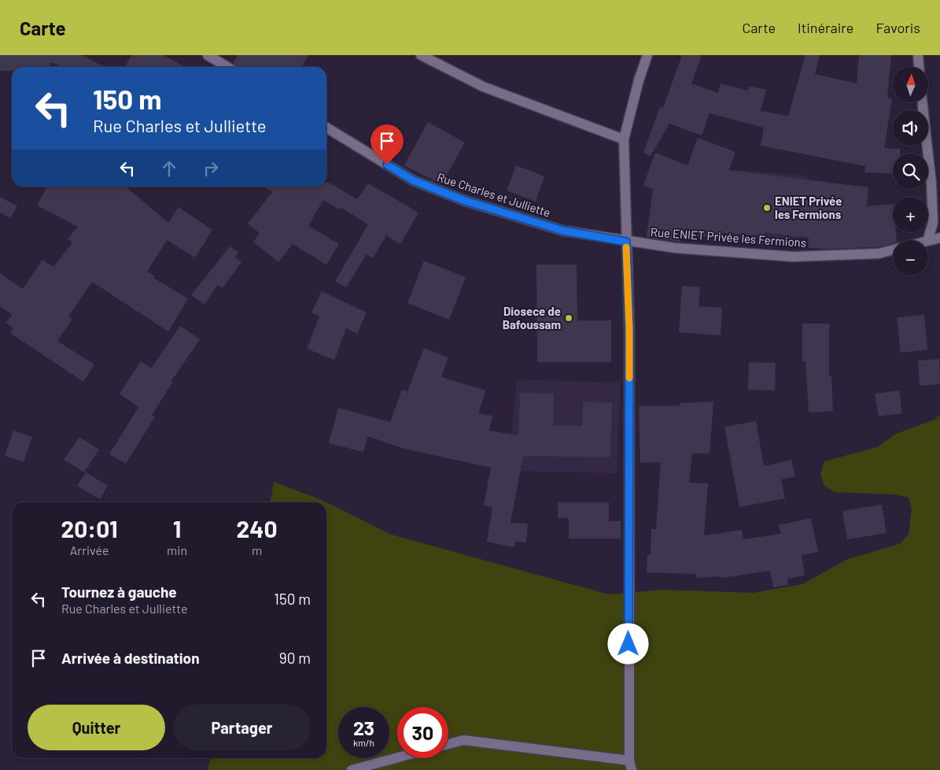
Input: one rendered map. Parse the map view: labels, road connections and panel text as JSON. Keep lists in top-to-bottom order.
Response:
{
  "streets": {
    "street": ["Rue Charles et Julliette", "Rue ENIET Privée les Fermions"]
  },
  "crossings": [
    ["Rue Charles et Julliette", "Rue ENIET Privée les Fermions"]
  ],
  "places": ["ENIET Privée les Fermions", "Diosece de Bafoussam"],
  "north": "top",
  "page": {
    "header": "Carte",
    "nav": ["Carte", "Itinéraire", "Favoris"],
    "map_buttons": ["+", "−"],
    "turn": ["150 m", "Rue Charles et Julliette"],
    "eta": [
      "20:01",
      "Arrivée",
      "1",
      "min",
      "240",
      "m"
    ],
    "list": [
      {
        "name": "Tournez à gauche",
        "note": "Rue Charles et Julliette",
        "value": "150 m"
      },
      {
        "name": "Arrivée à destination",
        "value": "90 m"
      }
    ],
    "buttons": ["Quitter", "Partager"],
    "speed": "23 km/h",
    "limit": "30"
  }
}
